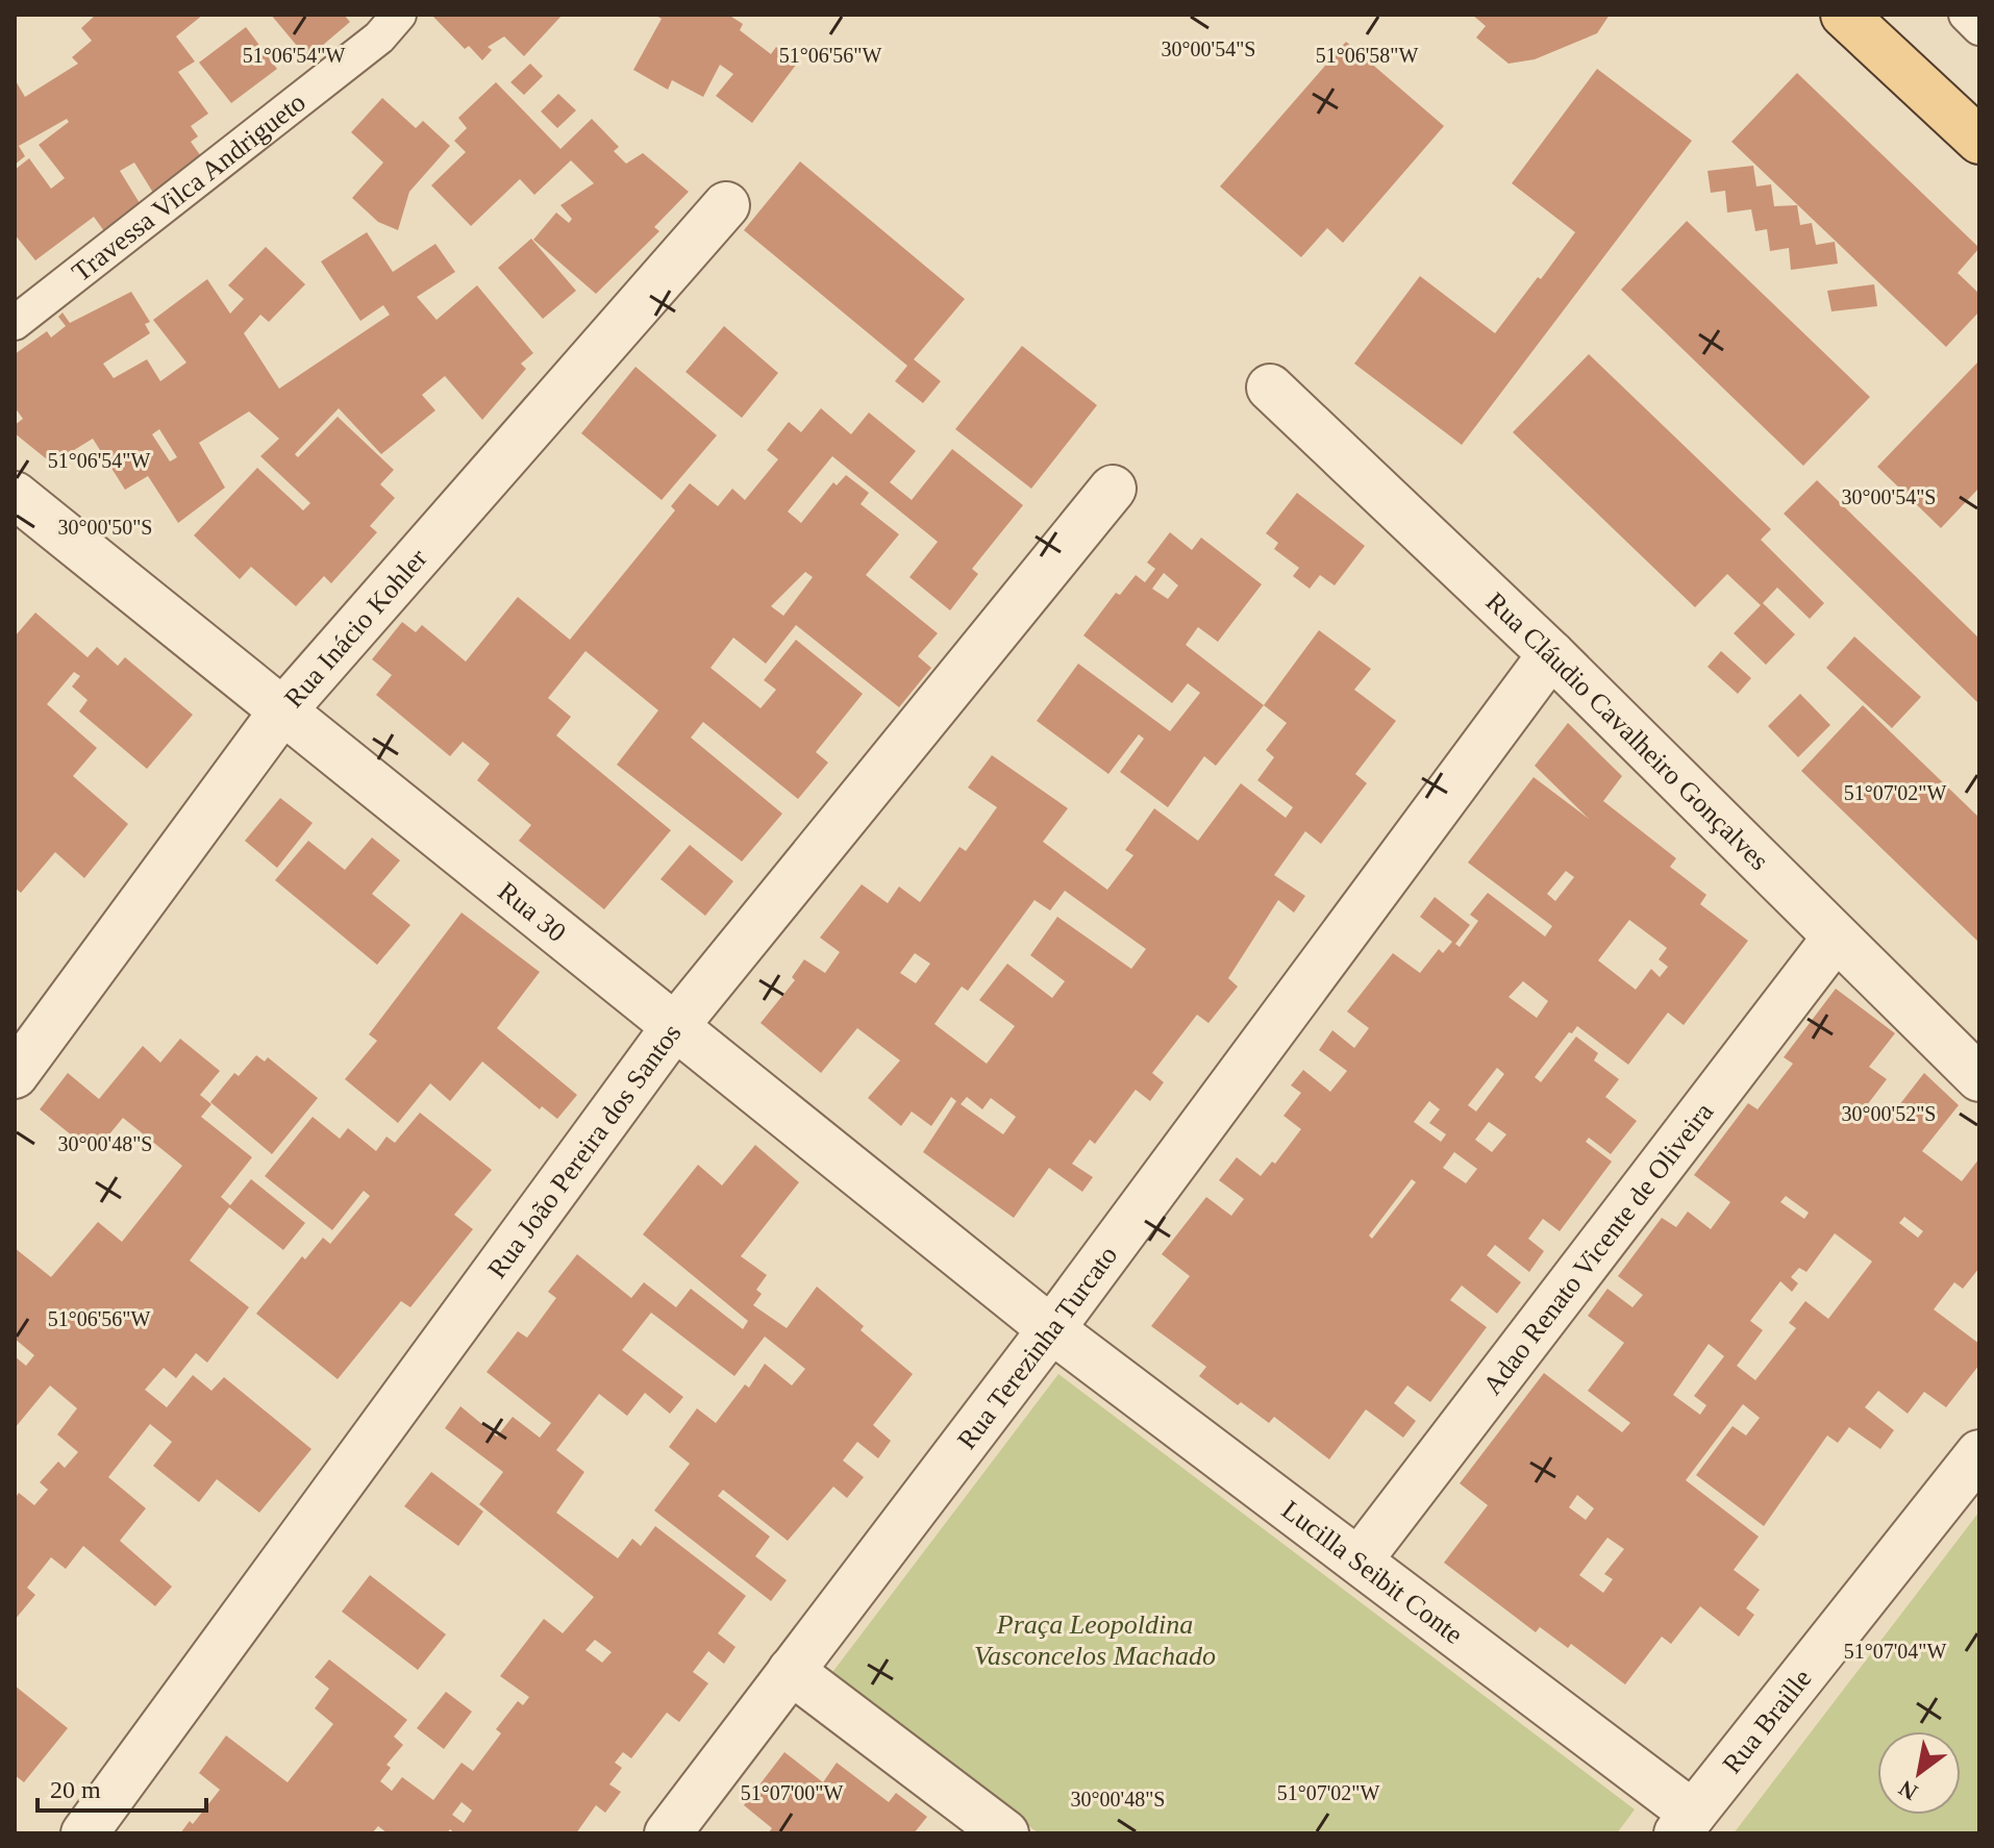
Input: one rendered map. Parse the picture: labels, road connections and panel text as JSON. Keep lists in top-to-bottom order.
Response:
{
  "streets": {
    "street": [
      "Rua Inácio Kohler",
      "Rua Cláudio Cavalheiro Gonçalves",
      "Rua 30",
      "Rua João Pereira dos Santos",
      "Adao Renato Vicente de Oliveira",
      "Rua Terezinha Turcato",
      "Lucilla Seibit Conte",
      "Rua Braille"
    ],
    "lane": ["Travessa Vilca Andrigueto"]
  },
  "crossings": [
    ["Rua Inácio Kohler", "Rua 30"],
    ["Rua Cláudio Cavalheiro Gonçalves", "Adao Renato Vicente de Oliveira"],
    ["Rua Cláudio Cavalheiro Gonçalves", "Rua Terezinha Turcato"],
    ["Rua 30", "Rua João Pereira dos Santos"],
    ["Rua 30", "Rua Terezinha Turcato"],
    ["Rua 30", "Lucilla Seibit Conte"],
    ["Adao Renato Vicente de Oliveira", "Lucilla Seibit Conte"],
    ["Rua Terezinha Turcato", "Lucilla Seibit Conte"],
    ["Lucilla Seibit Conte", "Rua Braille"]
  ],
  "parks": ["Praça Leopoldina Vasconcelos Machado"],
  "scale_bar": "20 m",
  "north": "bottom left",
  "coordinates": [
    "30°00'54\"S",
    "51°06'54\"W",
    "51°06'56\"W",
    "51°06'58\"W",
    "30°00'50\"S",
    "51°07'02\"W",
    "30°00'52\"S",
    "30°00'48\"S",
    "51°07'04\"W",
    "51°07'00\"W"
  ]
}
